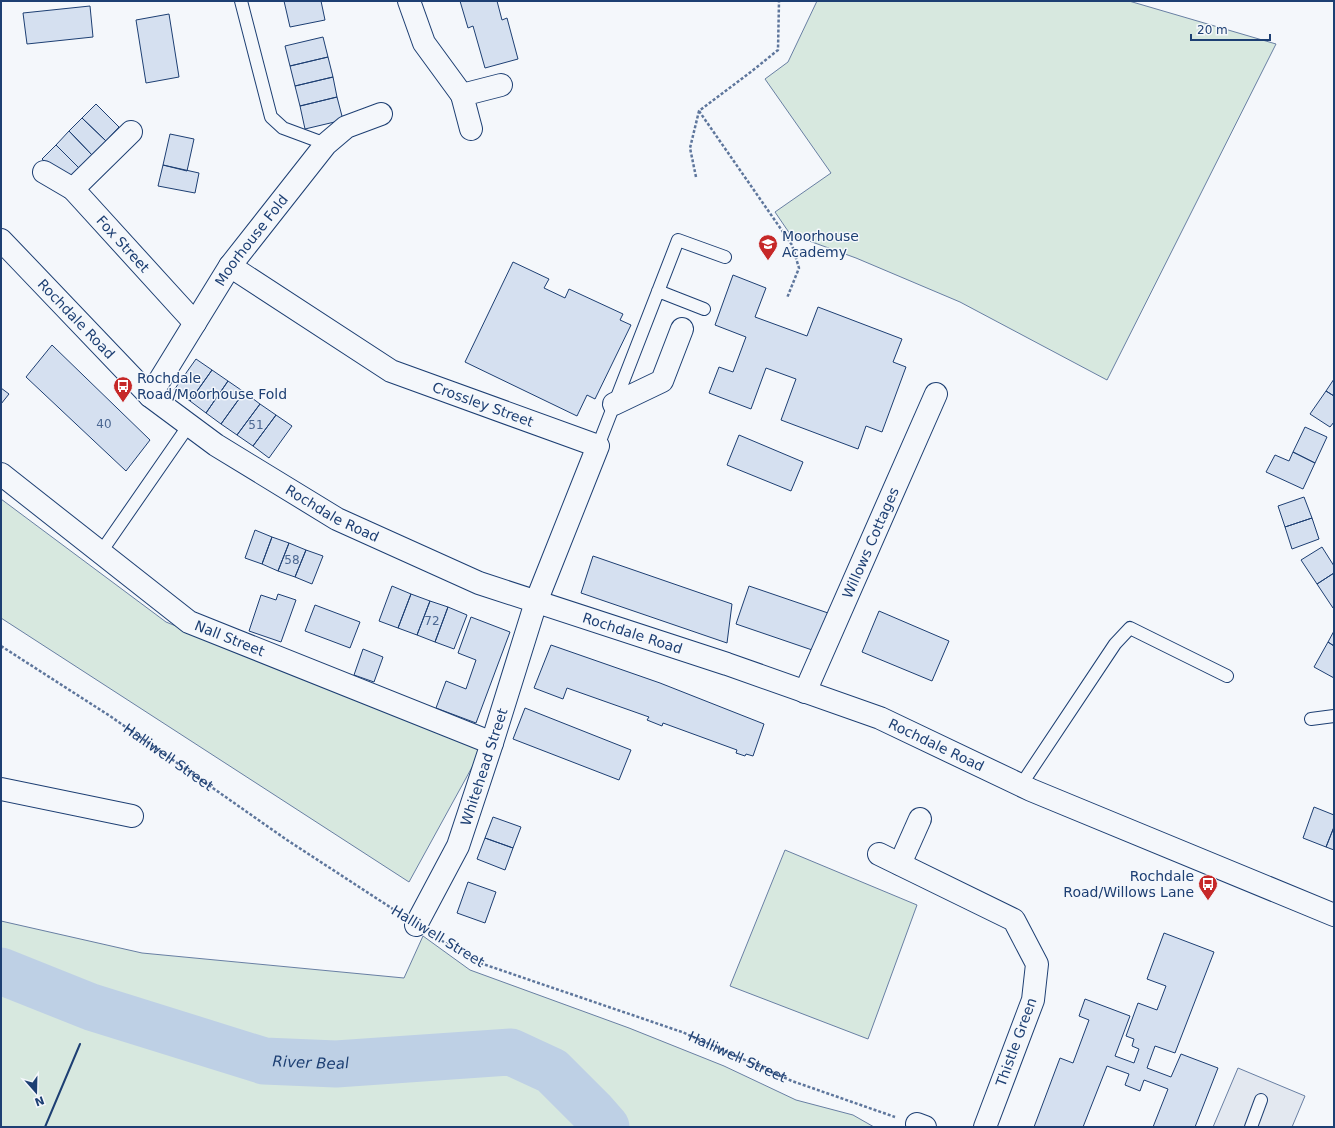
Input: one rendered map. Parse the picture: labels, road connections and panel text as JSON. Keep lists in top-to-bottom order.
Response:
{
  "streets": {
    "street": [
      "Moorhouse Fold",
      "Fox Street",
      "Rochdale Road",
      "Crossley Street",
      "Willows Cottages",
      "Nall Street",
      "Whitehead Street",
      "Thistle Green"
    ],
    "path": ["Halliwell Street"]
  },
  "crossings": [
    ["Moorhouse Fold", "Fox Street"],
    ["Moorhouse Fold", "Rochdale Road"],
    ["Moorhouse Fold", "Crossley Street"],
    ["Rochdale Road", "Willows Cottages"],
    ["Rochdale Road", "Whitehead Street"],
    ["Nall Street", "Whitehead Street"],
    ["Halliwell Street", "Whitehead Street"]
  ],
  "water": ["River Beal"],
  "places": {
    "school or university": ["Moorhouse Academy"],
    "bus stop": ["Rochdale Road/Moorhouse Fold", "Rochdale Road/Willows Lane"]
  },
  "house_numbers": [
    "40",
    "51",
    "58",
    "72"
  ],
  "scale_bar": "20 m",
  "north": "bottom"
}
